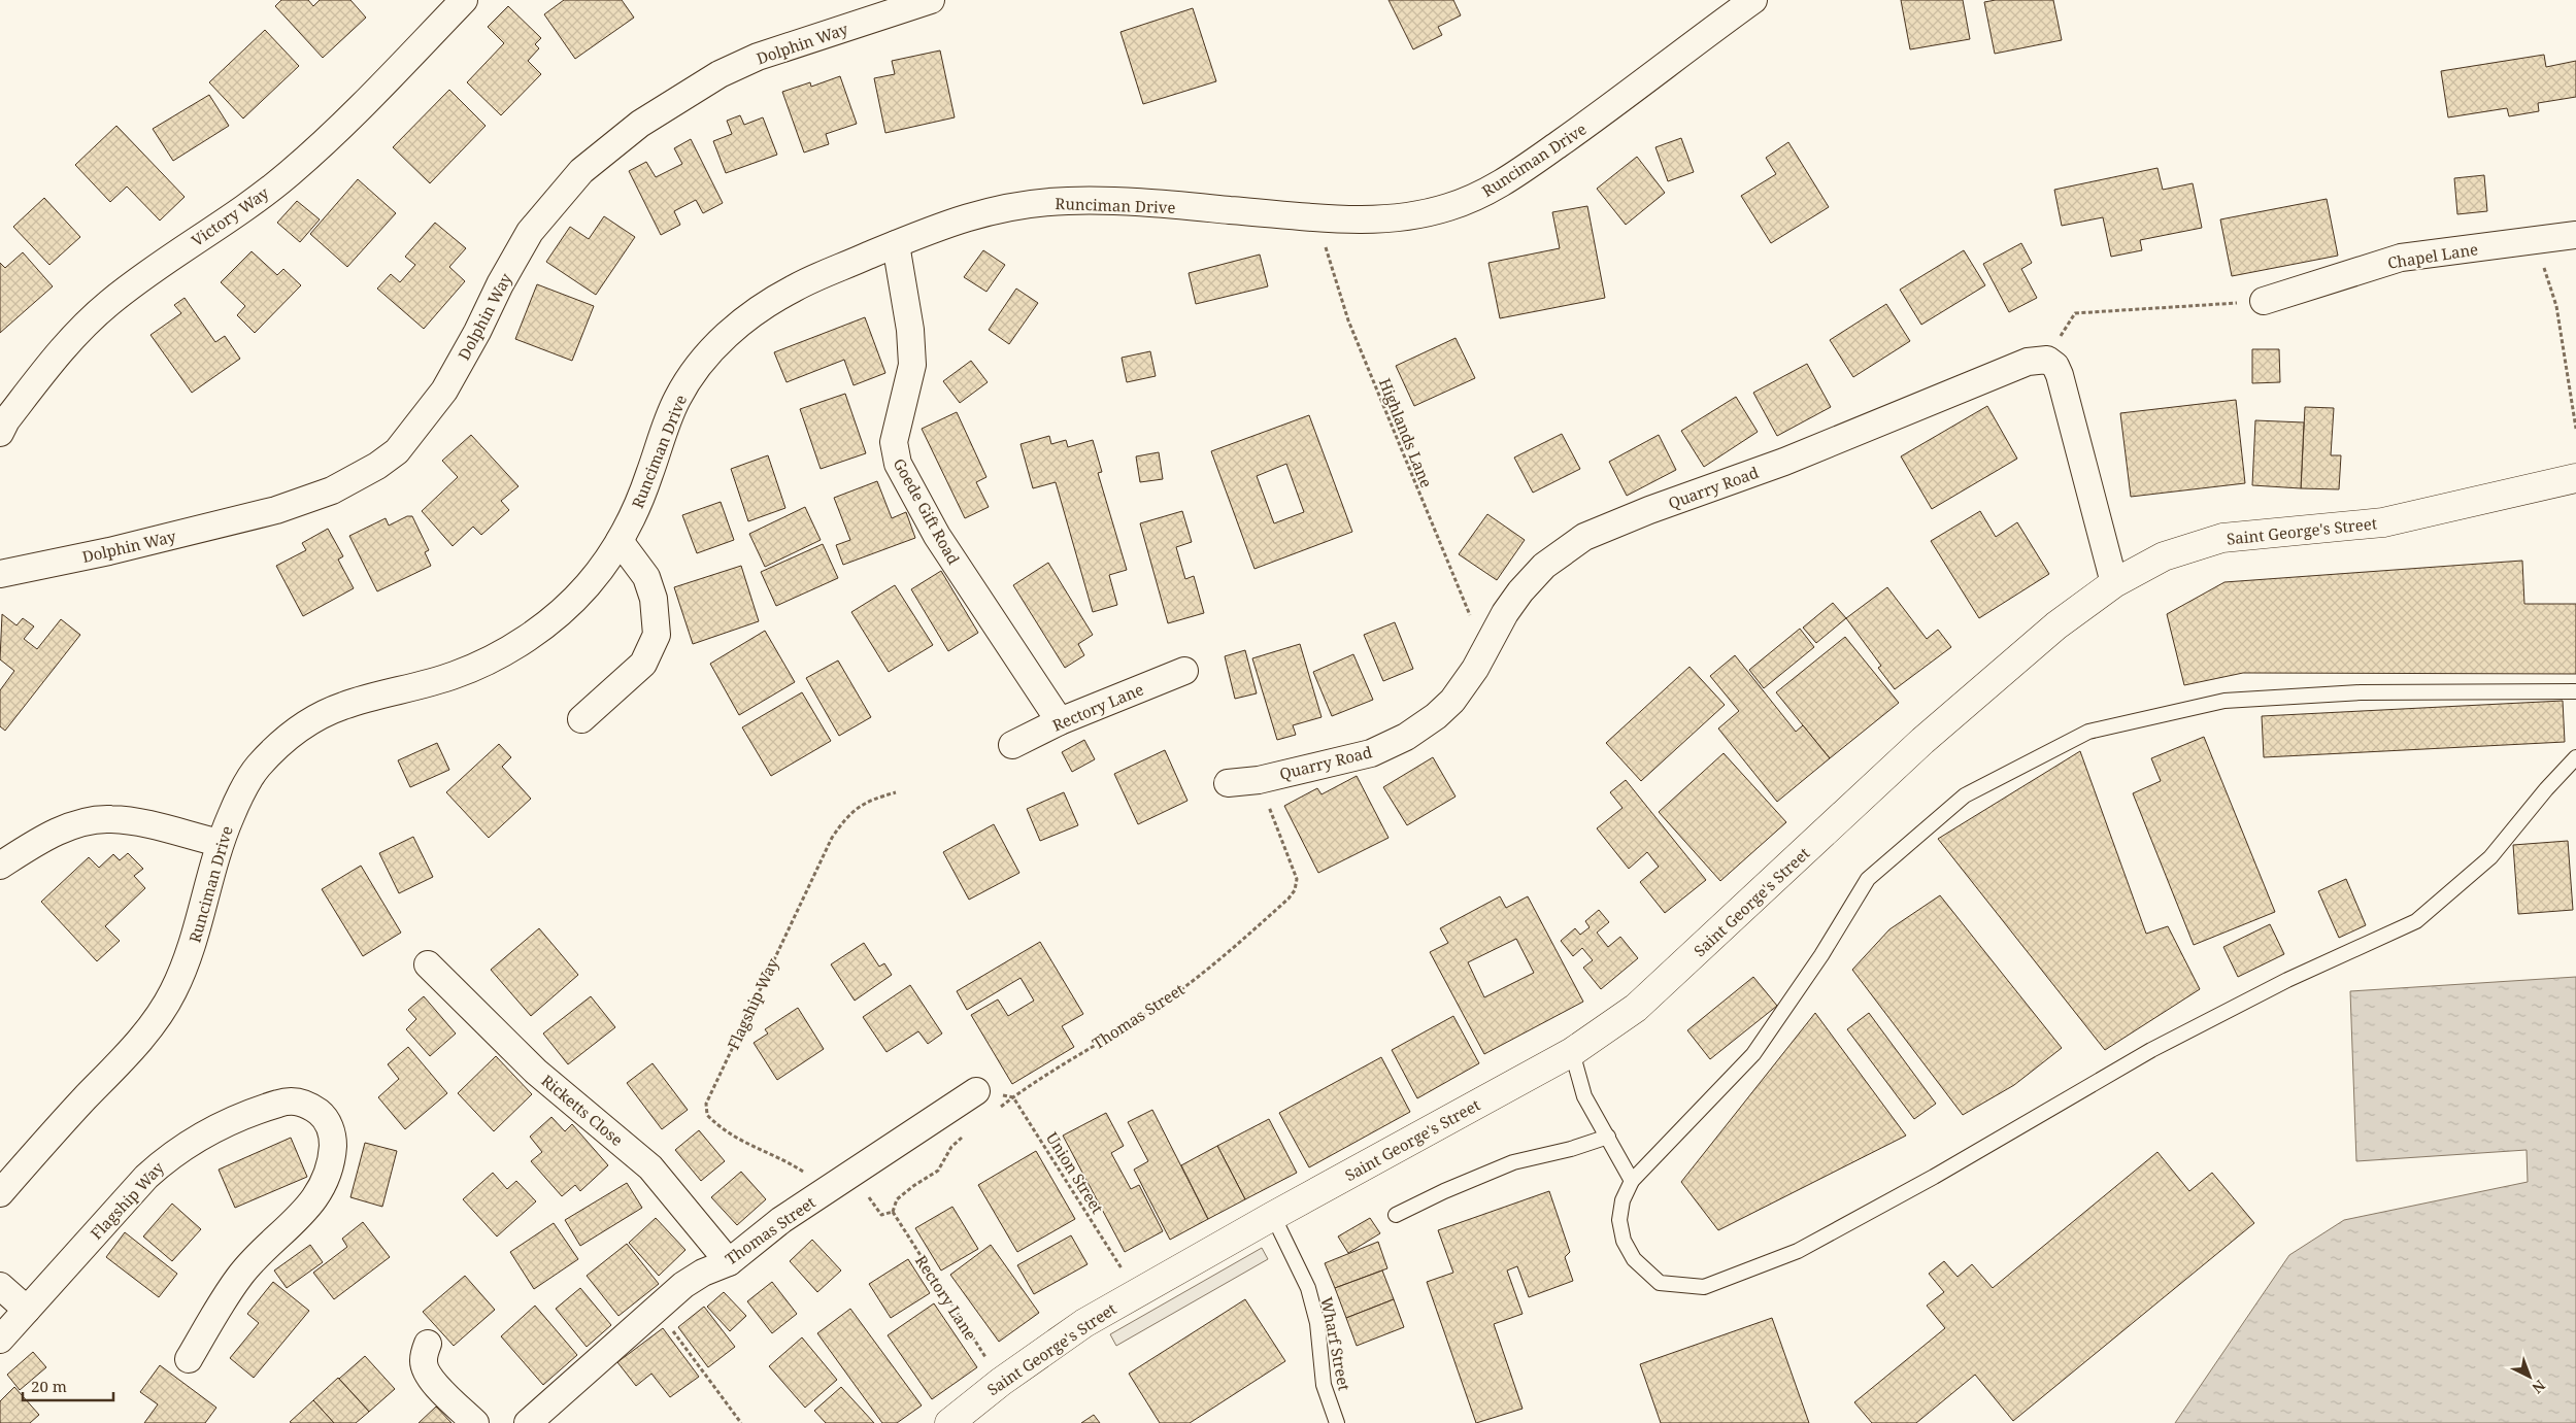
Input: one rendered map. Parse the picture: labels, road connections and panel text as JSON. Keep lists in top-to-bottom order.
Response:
{
  "streets": {
    "main road": ["Saint George's Street"],
    "street": [
      "Dolphin Way",
      "Runciman Drive",
      "Victory Way",
      "Chapel Lane",
      "Quarry Road",
      "Goede Gift Road",
      "Rectory Lane",
      "Flagship Way",
      "Thomas Street",
      "Ricketts Close"
    ],
    "lane": ["Wharf Street"],
    "path": ["Highlands Lane", "Union Street"]
  },
  "crossings": [
    ["Runciman Drive", "Highlands Lane"],
    ["Runciman Drive", "Goede Gift Road"],
    ["Highlands Lane", "Quarry Road"],
    ["Quarry Road", "Thomas Street"],
    ["Goede Gift Road", "Rectory Lane"],
    ["Saint George's Street", "Rectory Lane"],
    ["Saint George's Street", "Union Street"],
    ["Saint George's Street", "Wharf Street"],
    ["Flagship Way", "Thomas Street"],
    ["Thomas Street", "Ricketts Close"],
    ["Thomas Street", "Union Street"]
  ],
  "scale_bar": "20 m",
  "north": "bottom right"
}
